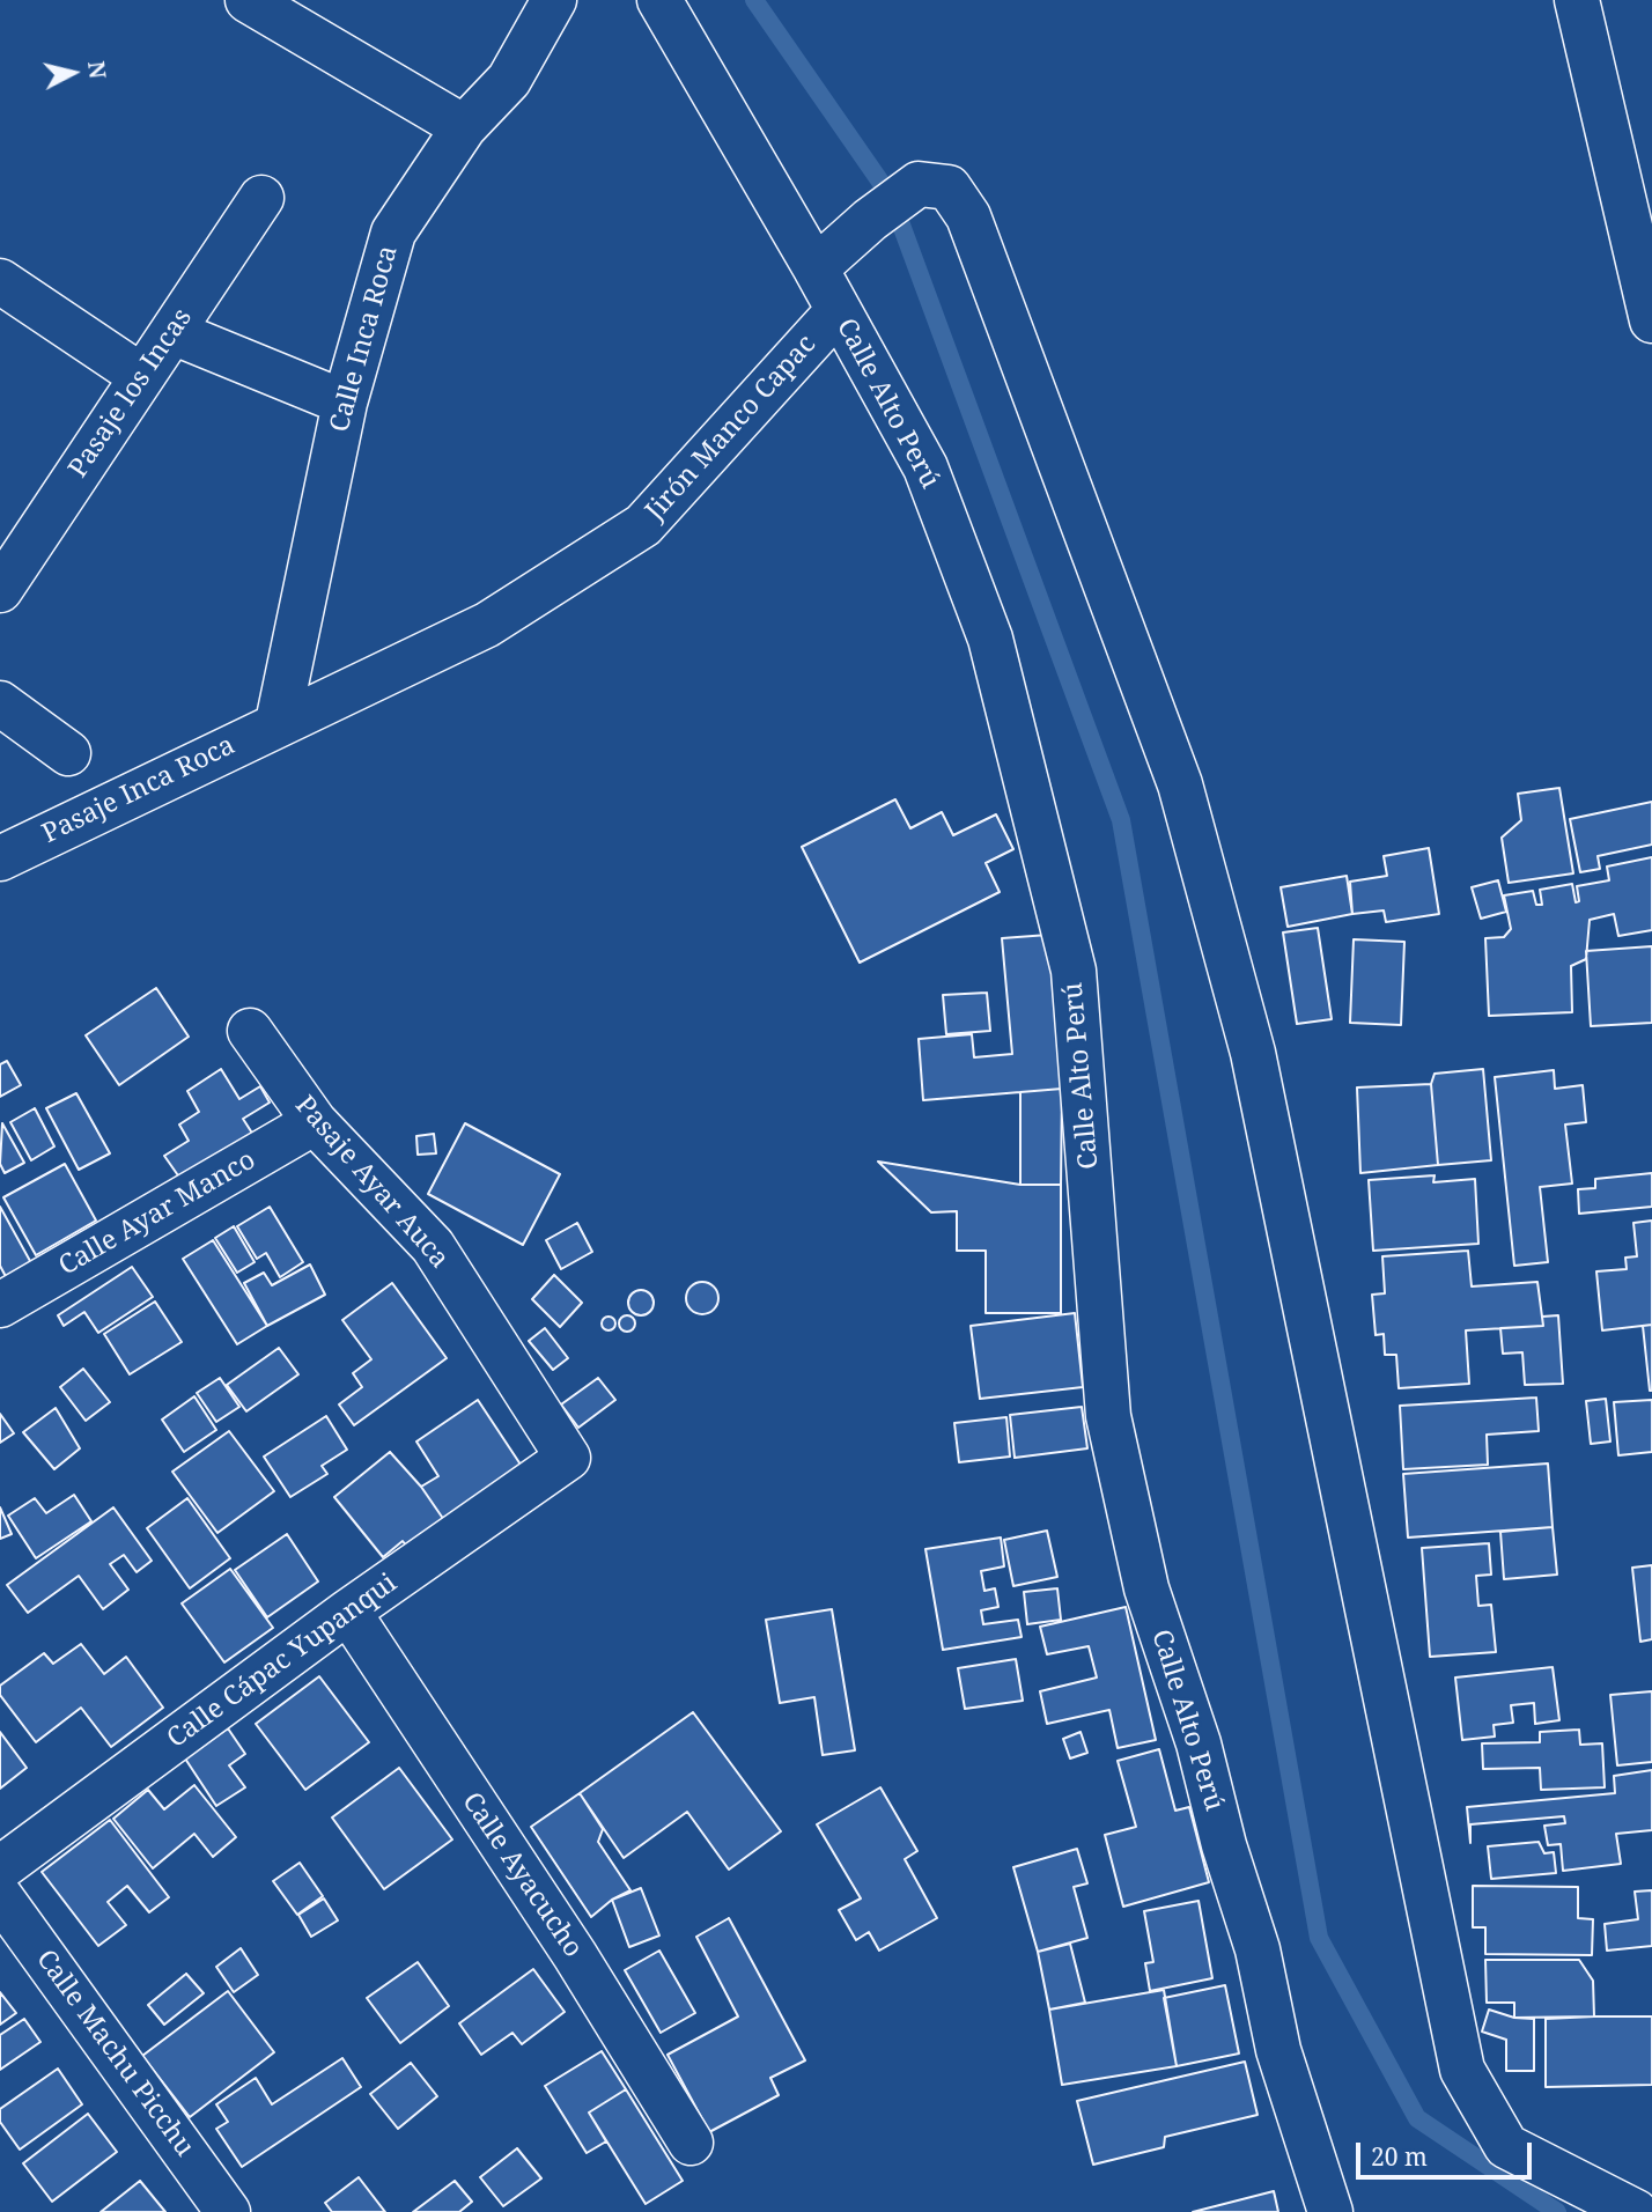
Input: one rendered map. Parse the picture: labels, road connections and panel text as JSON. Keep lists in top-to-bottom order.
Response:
{
  "streets": {
    "street": [
      "Calle Inca Roca",
      "Pasaje los Incas",
      "Calle Alto Perú",
      "Jirón Manco Capac",
      "Pasaje Inca Roca",
      "Pasaje Ayar Auca",
      "Calle Ayar Manco",
      "Calle Cápac Yupanqui",
      "Calle Ayacucho",
      "Calle Machu Picchu"
    ]
  },
  "crossings": [
    ["Calle Inca Roca", "Jirón Manco Capac"],
    ["Calle Inca Roca", "Pasaje Inca Roca"],
    ["Calle Alto Perú", "Jirón Manco Capac"],
    ["Jirón Manco Capac", "Pasaje Inca Roca"],
    ["Pasaje Ayar Auca", "Calle Ayar Manco"],
    ["Pasaje Ayar Auca", "Calle Cápac Yupanqui"],
    ["Calle Cápac Yupanqui", "Calle Ayacucho"]
  ],
  "scale_bar": "20 m",
  "north": "right"
}
